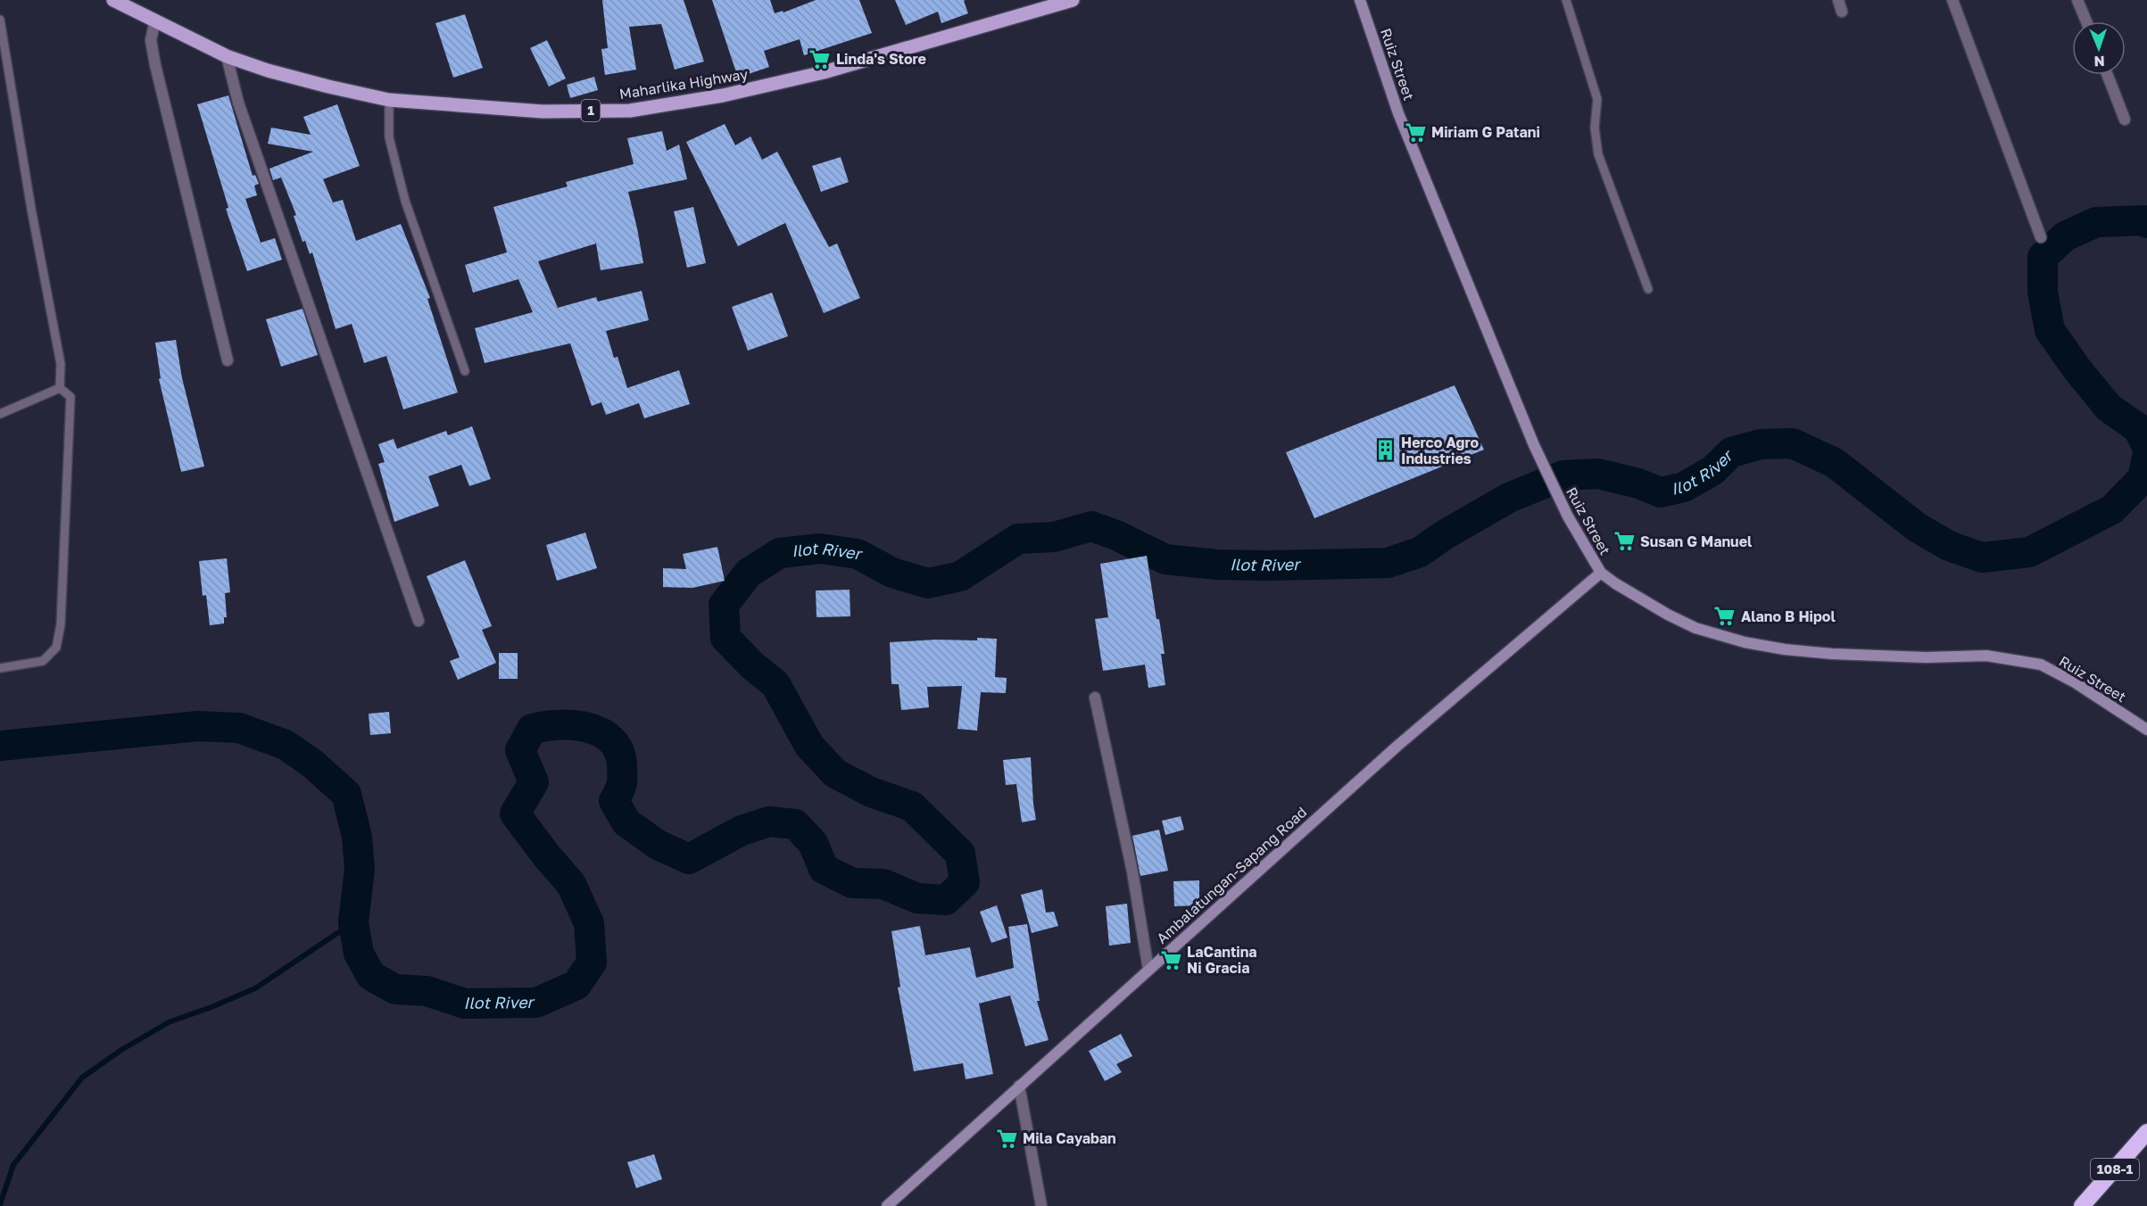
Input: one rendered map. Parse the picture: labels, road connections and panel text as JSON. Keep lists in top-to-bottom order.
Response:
{
  "streets": {
    "highway": ["108-1"],
    "main road": ["Maharlika Highway", "1"],
    "street": ["Ruiz Street", "Ambalatungan-Sapang Road"]
  },
  "crossings": [
    ["Ruiz Street", "Ambalatungan-Sapang Road"]
  ],
  "water": ["Ilot River"],
  "places": {
    "supermarket": [
      "Linda's Store",
      "Miriam G Patani",
      "Susan G Manuel",
      "Alano B Hipol",
      "LaCantina Ni Gracia",
      "Mila Cayaban"
    ],
    "building": ["Herco Agro Industries"]
  },
  "north": "bottom"
}
